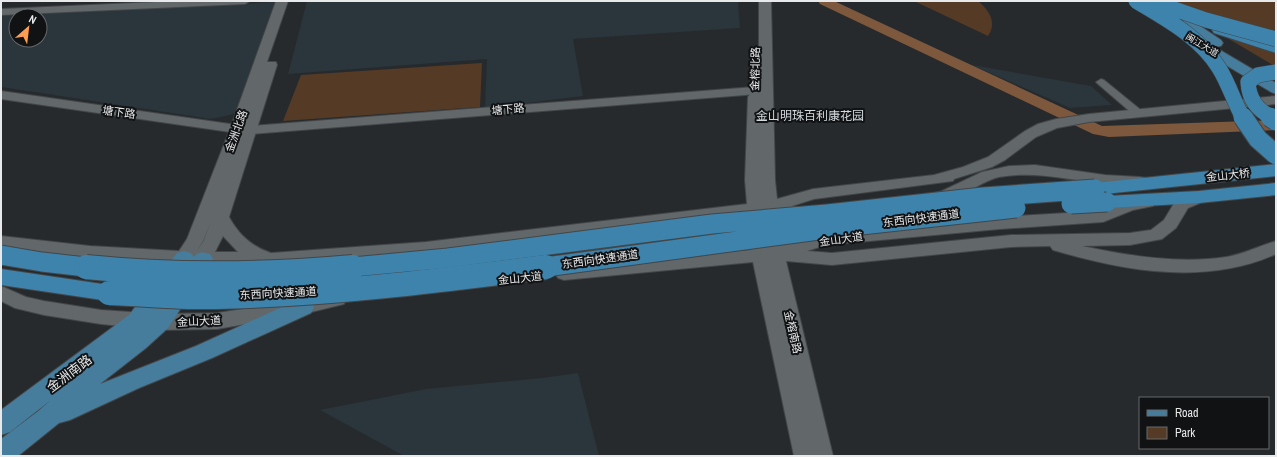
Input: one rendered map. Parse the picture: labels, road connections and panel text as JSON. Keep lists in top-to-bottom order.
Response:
{
  "streets": {
    "highway": ["金山大桥", "东西向快速通道"],
    "main road": [
      "闽江大道",
      "金榕北路",
      "金洲北路",
      "金山大道",
      "金榕南路",
      "金洲南路"
    ],
    "street": ["塘下路"]
  },
  "crossings": [
    ["金榕北路", "塘下路"],
    ["金榕北路", "金榕南路"],
    ["塘下路", "金洲北路"],
    ["金洲北路", "金洲南路"],
    ["金山大桥", "东西向快速通道"],
    ["东西向快速通道", "金山大道"],
    ["金山大道", "金榕南路"],
    ["金山大道", "金洲南路"]
  ],
  "districts": ["金山明珠百利康花园"],
  "legend": ["Road", "Park"],
  "north": "top right"
}
